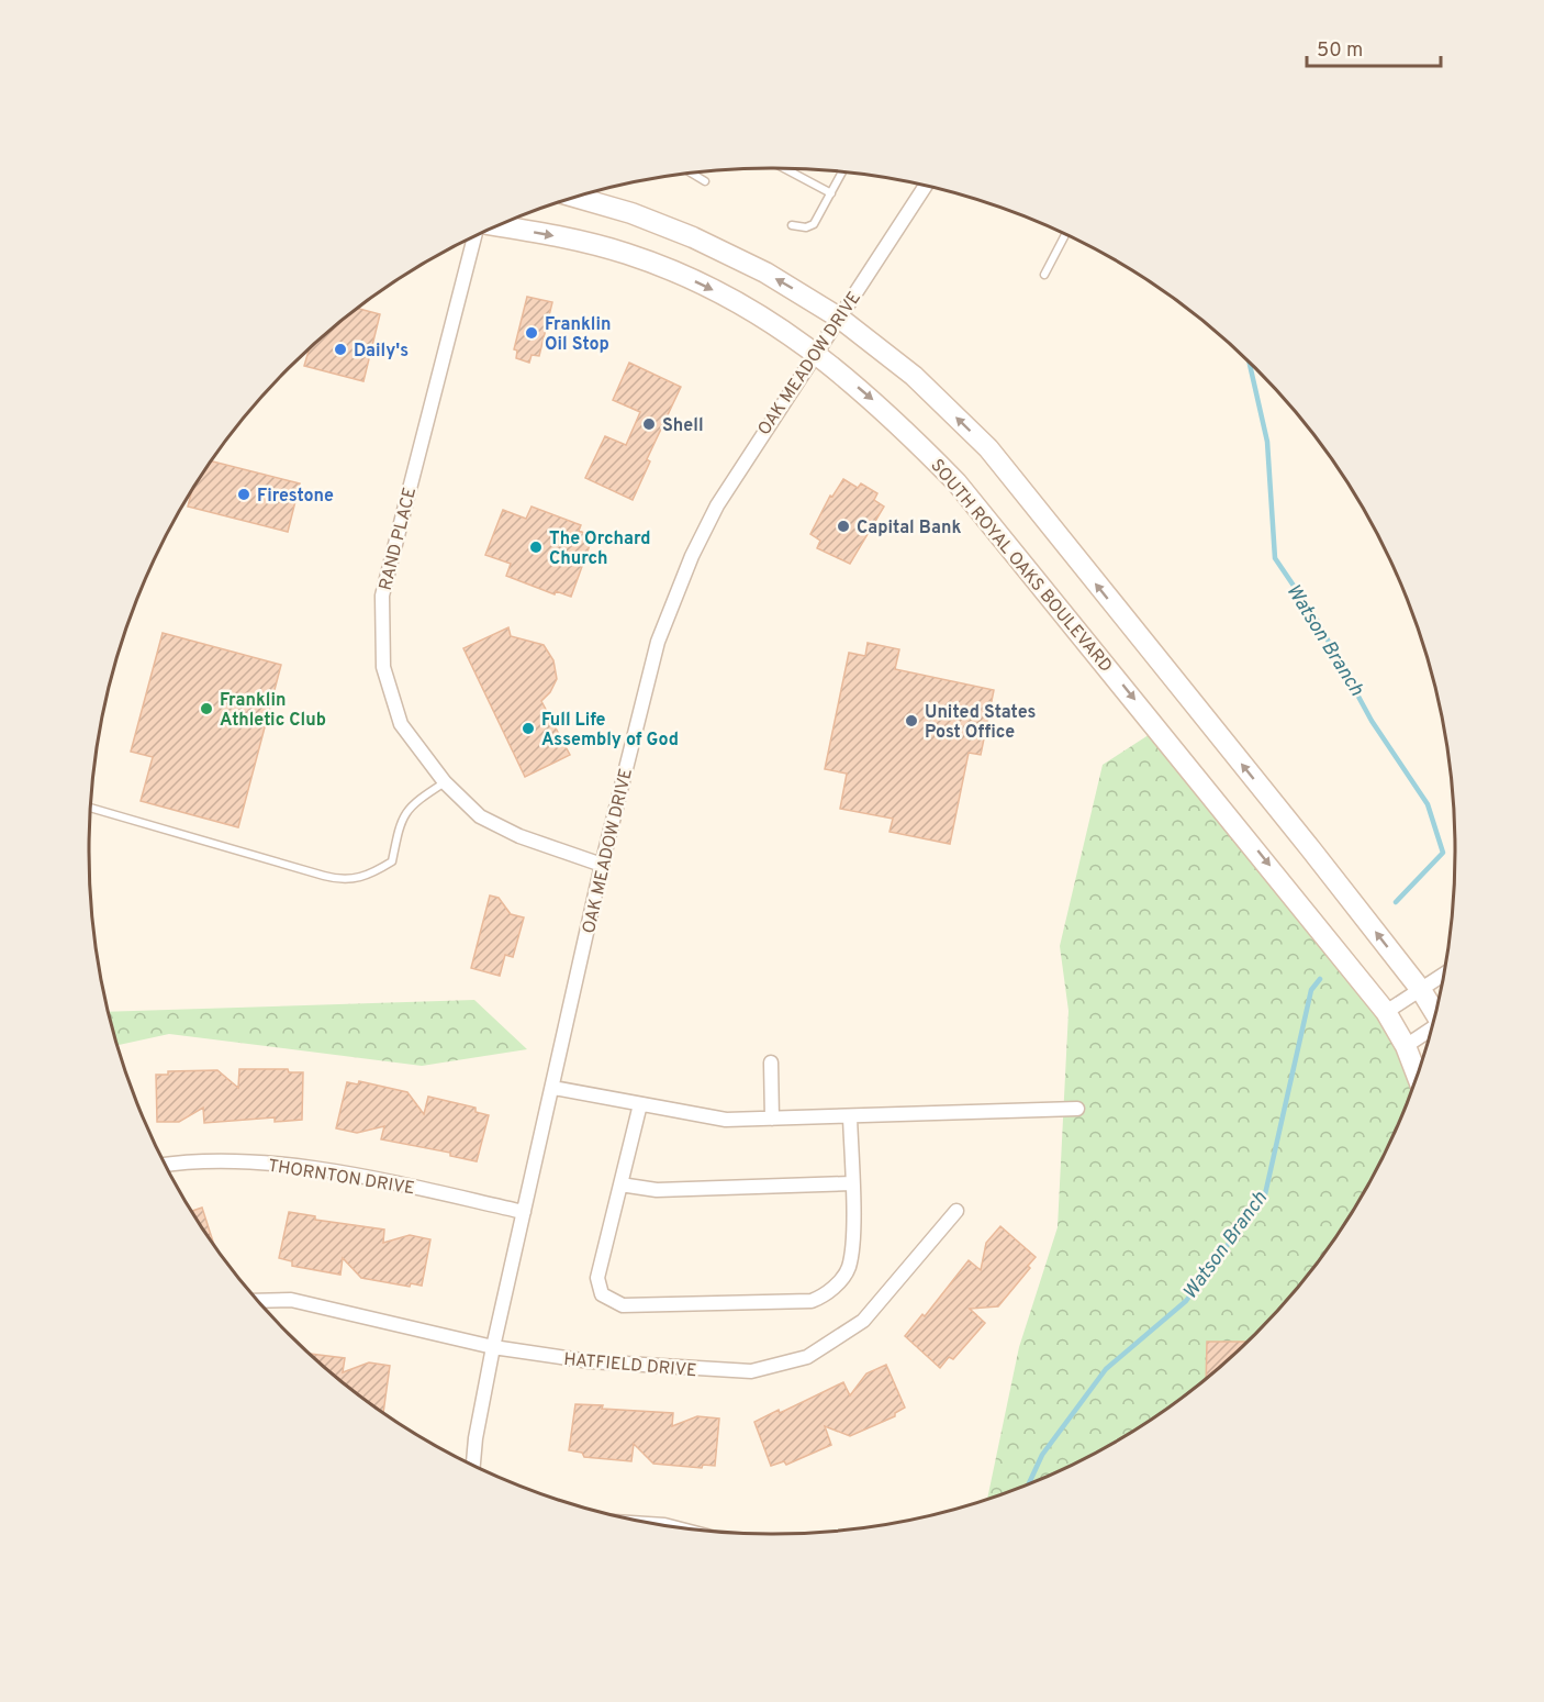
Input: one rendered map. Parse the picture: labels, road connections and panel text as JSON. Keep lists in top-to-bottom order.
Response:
{
  "streets": {
    "main road": ["SOUTH ROYAL OAKS BOULEVARD"],
    "street": [
      "OAK MEADOW DRIVE",
      "RAND PLACE",
      "THORNTON DRIVE",
      "HATFIELD DRIVE"
    ]
  },
  "crossings": [
    ["OAK MEADOW DRIVE", "RAND PLACE"],
    ["OAK MEADOW DRIVE", "SOUTH ROYAL OAKS BOULEVARD"],
    ["OAK MEADOW DRIVE", "THORNTON DRIVE"],
    ["OAK MEADOW DRIVE", "HATFIELD DRIVE"]
  ],
  "water": ["Watson Branch"],
  "places": [
    "Franklin Oil Stop",
    "Daily's",
    "Shell",
    "Firestone",
    "Capital Bank",
    "The Orchard Church",
    "Franklin Athletic Club",
    "United States Post Office",
    "Full Life Assembly of God"
  ],
  "scale_bar": "50 m"
}
